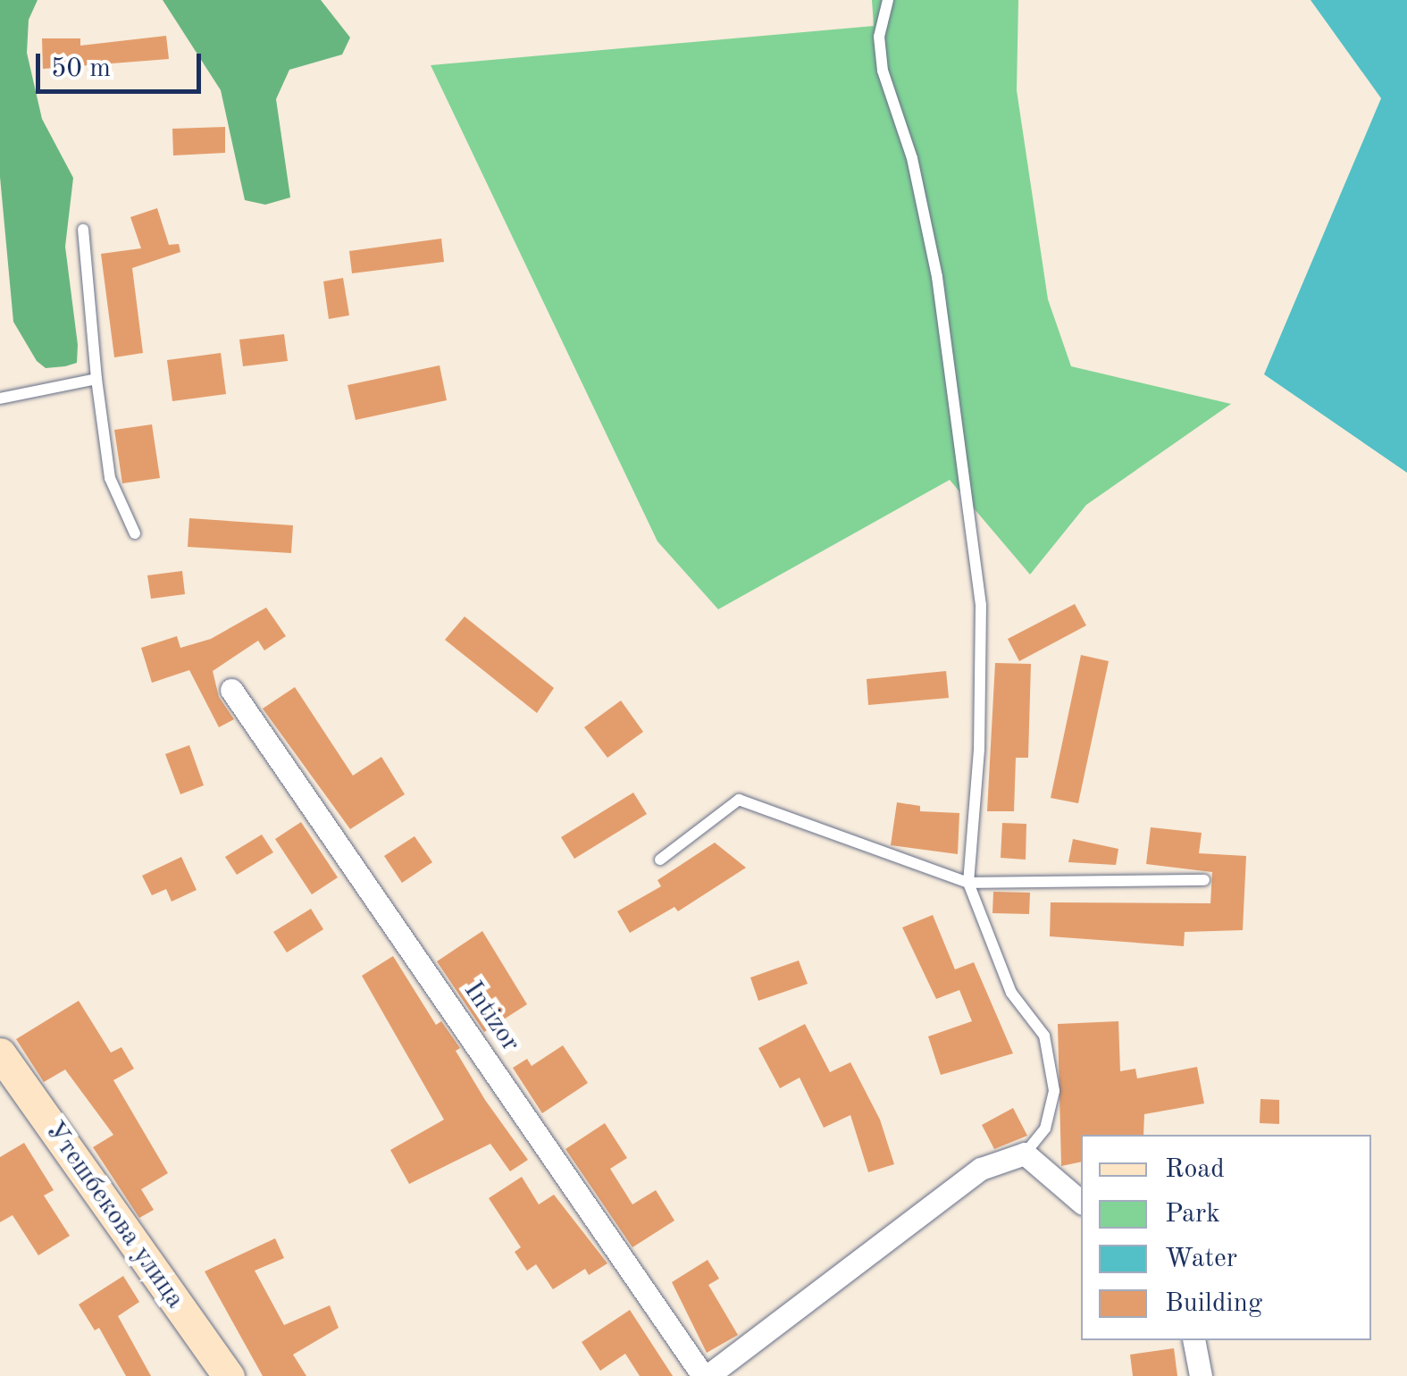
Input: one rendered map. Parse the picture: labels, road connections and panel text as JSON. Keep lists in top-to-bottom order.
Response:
{
  "streets": {
    "main road": ["Утешбекова улица"],
    "street": ["Intizor"]
  },
  "legend": [
    "Road",
    "Park",
    "Water",
    "Building"
  ],
  "scale_bar": "50 m"
}
